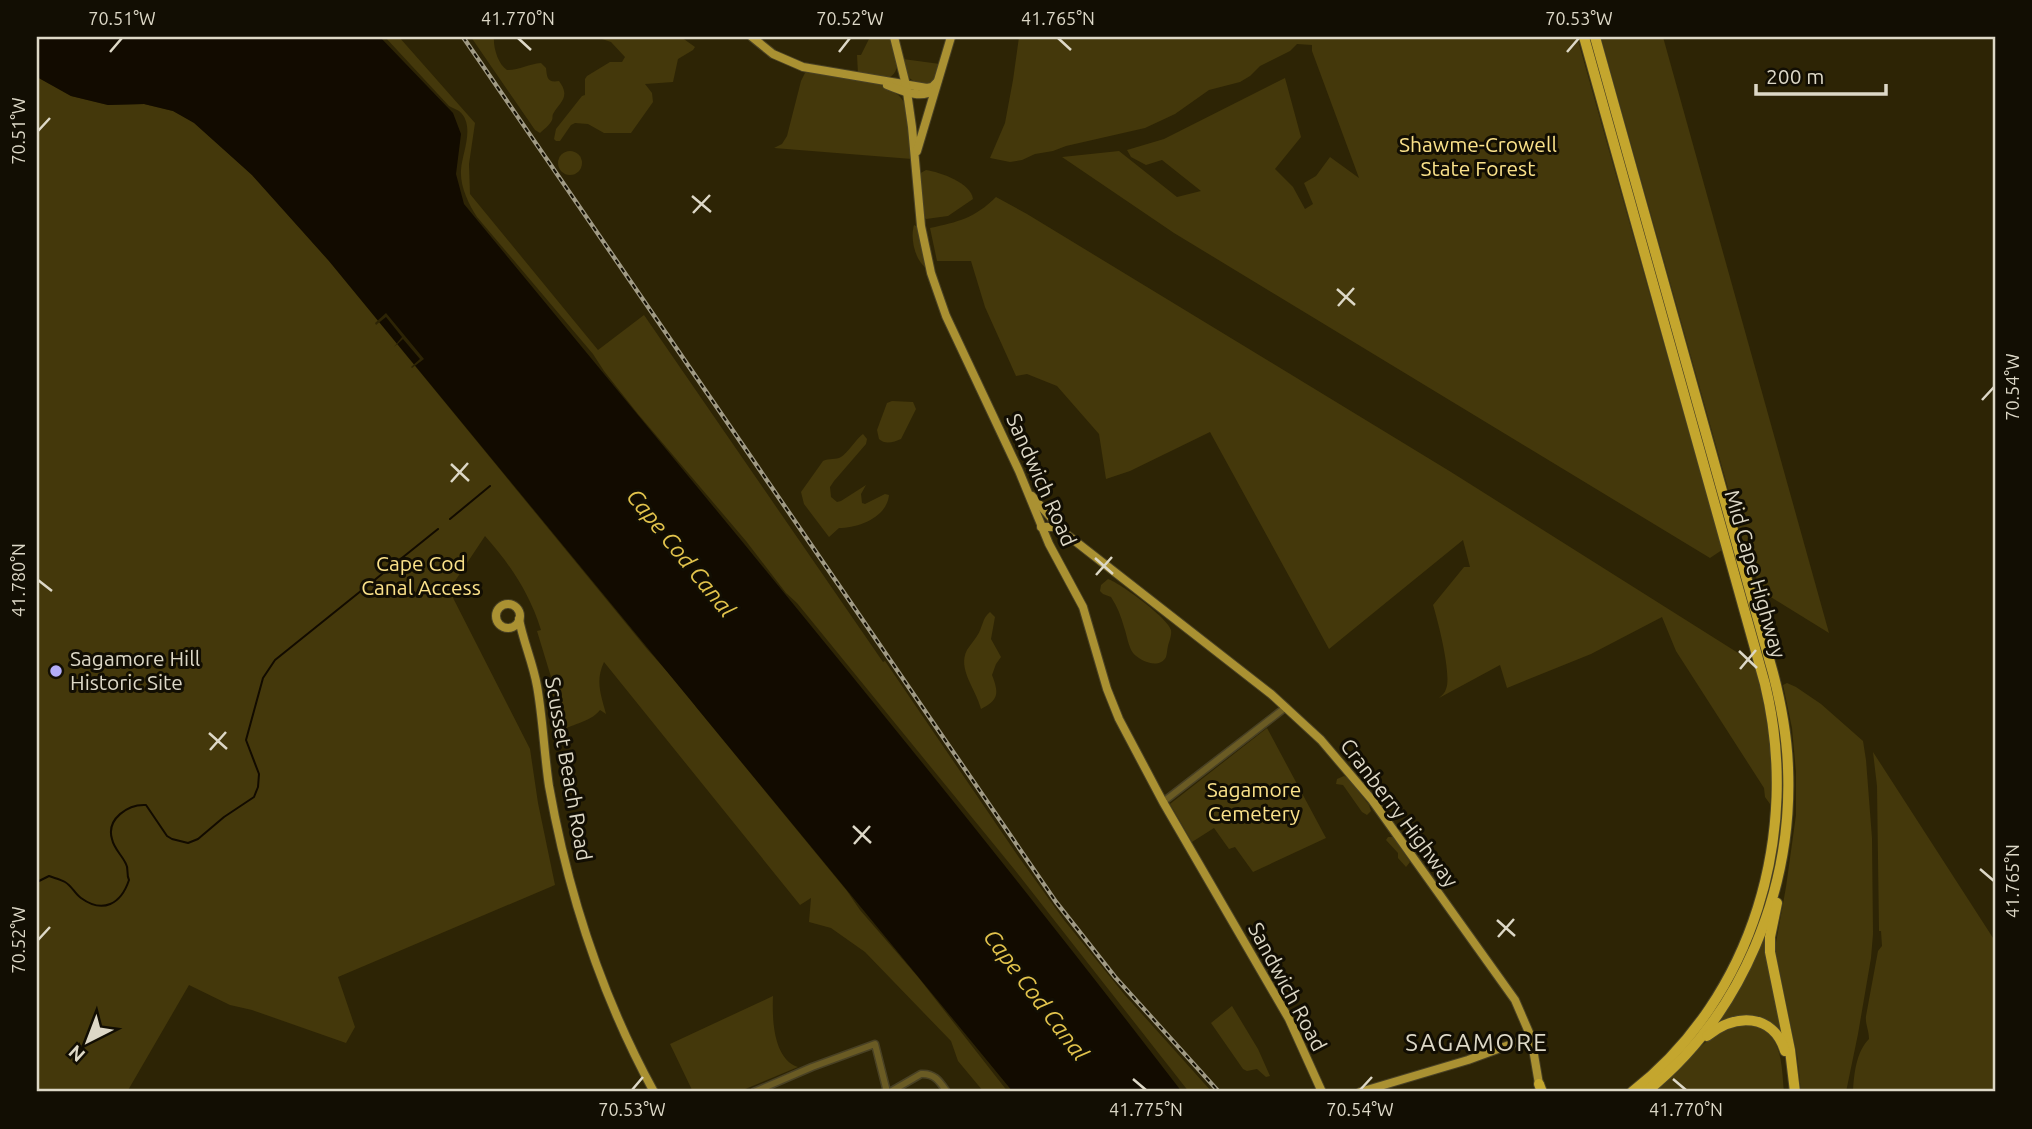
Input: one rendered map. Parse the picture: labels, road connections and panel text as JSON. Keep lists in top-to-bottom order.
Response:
{
  "streets": {
    "highway": ["Mid Cape Highway"],
    "main road": ["Sandwich Road", "Scusset Beach Road", "Cranberry Highway"]
  },
  "crossings": [
    ["Sandwich Road", "Cranberry Highway"]
  ],
  "districts": ["SAGAMORE"],
  "water": ["Cape Cod Canal"],
  "parks": ["Shawme-Crowell State Forest", "Cape Cod Canal Access", "Sagamore Cemetery"],
  "places": ["Sagamore Hill Historic Site"],
  "scale_bar": "200 m",
  "north": "bottom left",
  "coordinates": [
    "70.51°W",
    "41.770°N",
    "70.52°W",
    "41.765°N",
    "70.53°W",
    "70.54°W",
    "41.780°N",
    "41.775°N"
  ]
}
